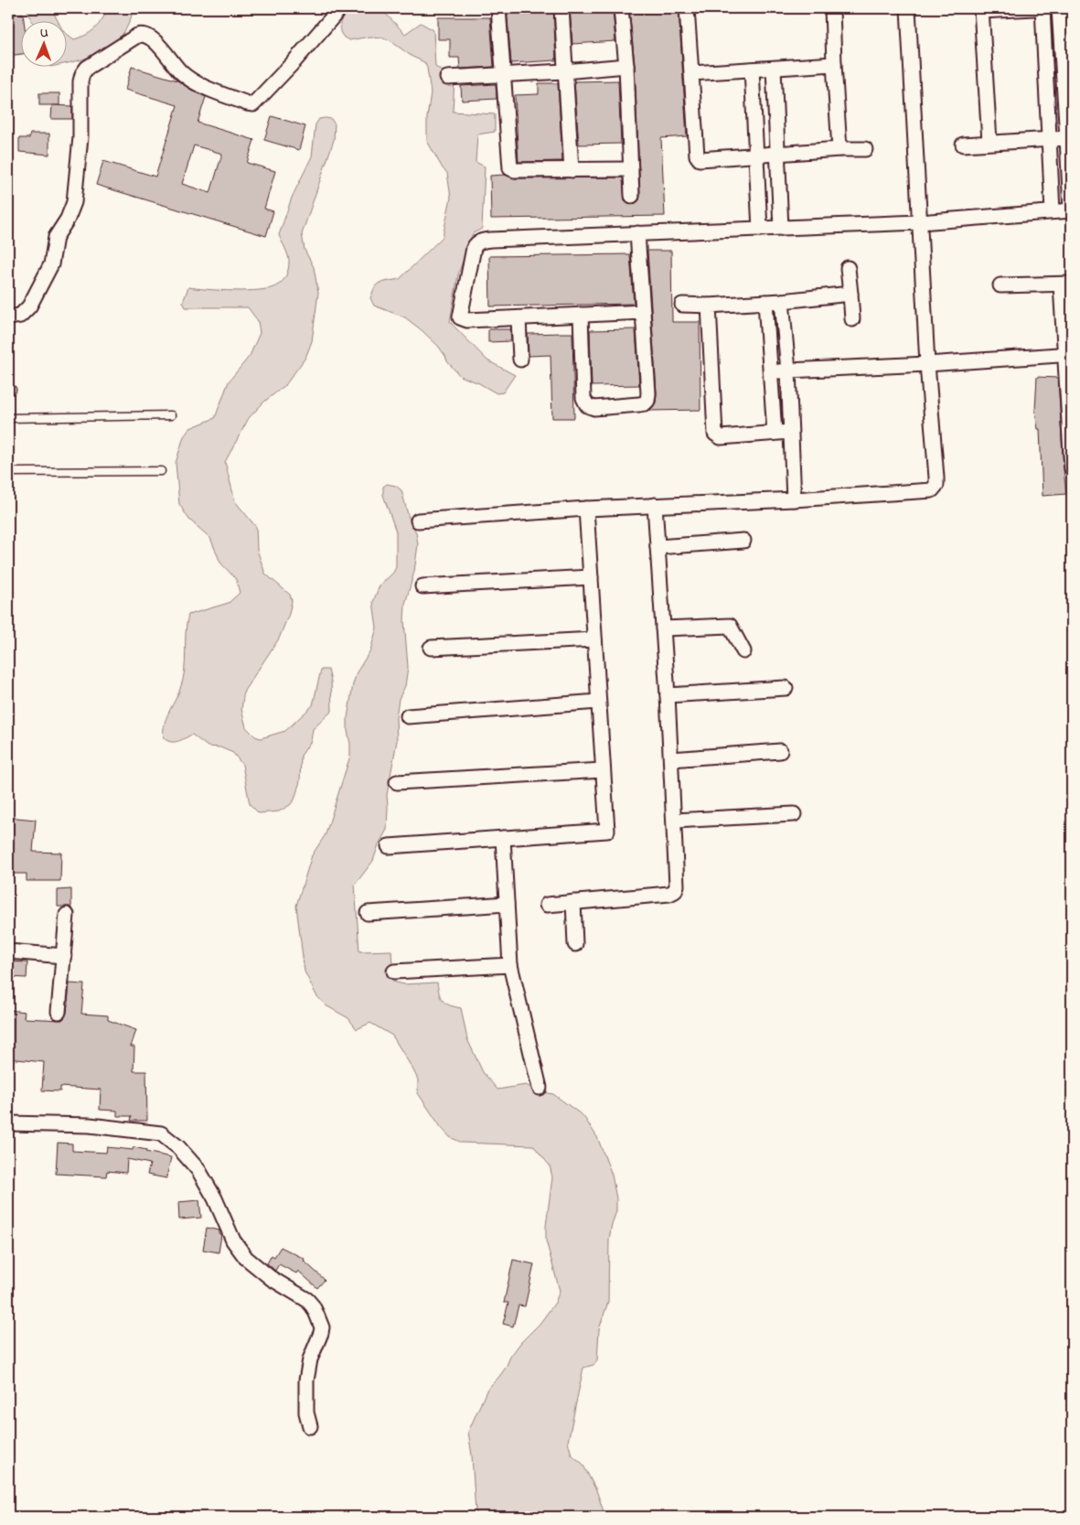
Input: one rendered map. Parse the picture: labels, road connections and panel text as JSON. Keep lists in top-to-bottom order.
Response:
{
  "north": "top"
}
